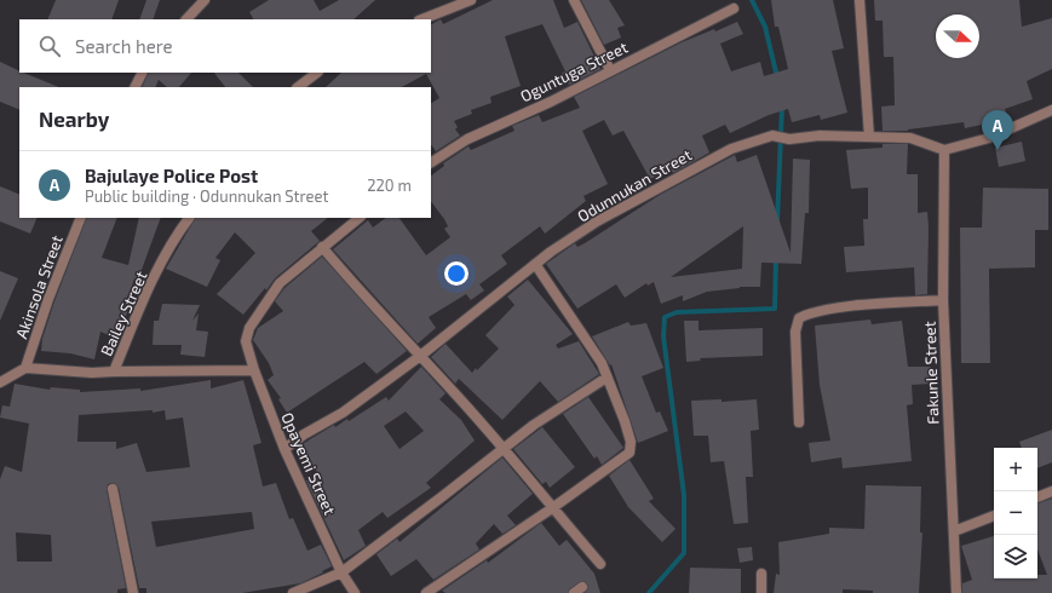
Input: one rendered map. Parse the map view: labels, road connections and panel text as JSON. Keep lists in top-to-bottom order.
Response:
{
  "streets": {
    "street": [
      "Oguntuga Street",
      "Odunnukan Street",
      "Akinsola Street",
      "Bailey Street",
      "Fakunle Street",
      "Opayemi Street"
    ]
  },
  "crossings": [
    ["Odunnukan Street", "Fakunle Street"],
    ["Odunnukan Street", "Opayemi Street"],
    ["Akinsola Street", "Bailey Street"]
  ],
  "north": "right",
  "page": {
    "search": "Search here",
    "heading": "Nearby",
    "pins": "A",
    "list": [
      {
        "mark": "A",
        "name": "Bajulaye Police Post",
        "note": "Public building · Odunnukan Street",
        "value": "220 m"
      }
    ],
    "map_buttons": ["+", "−"]
  }
}
